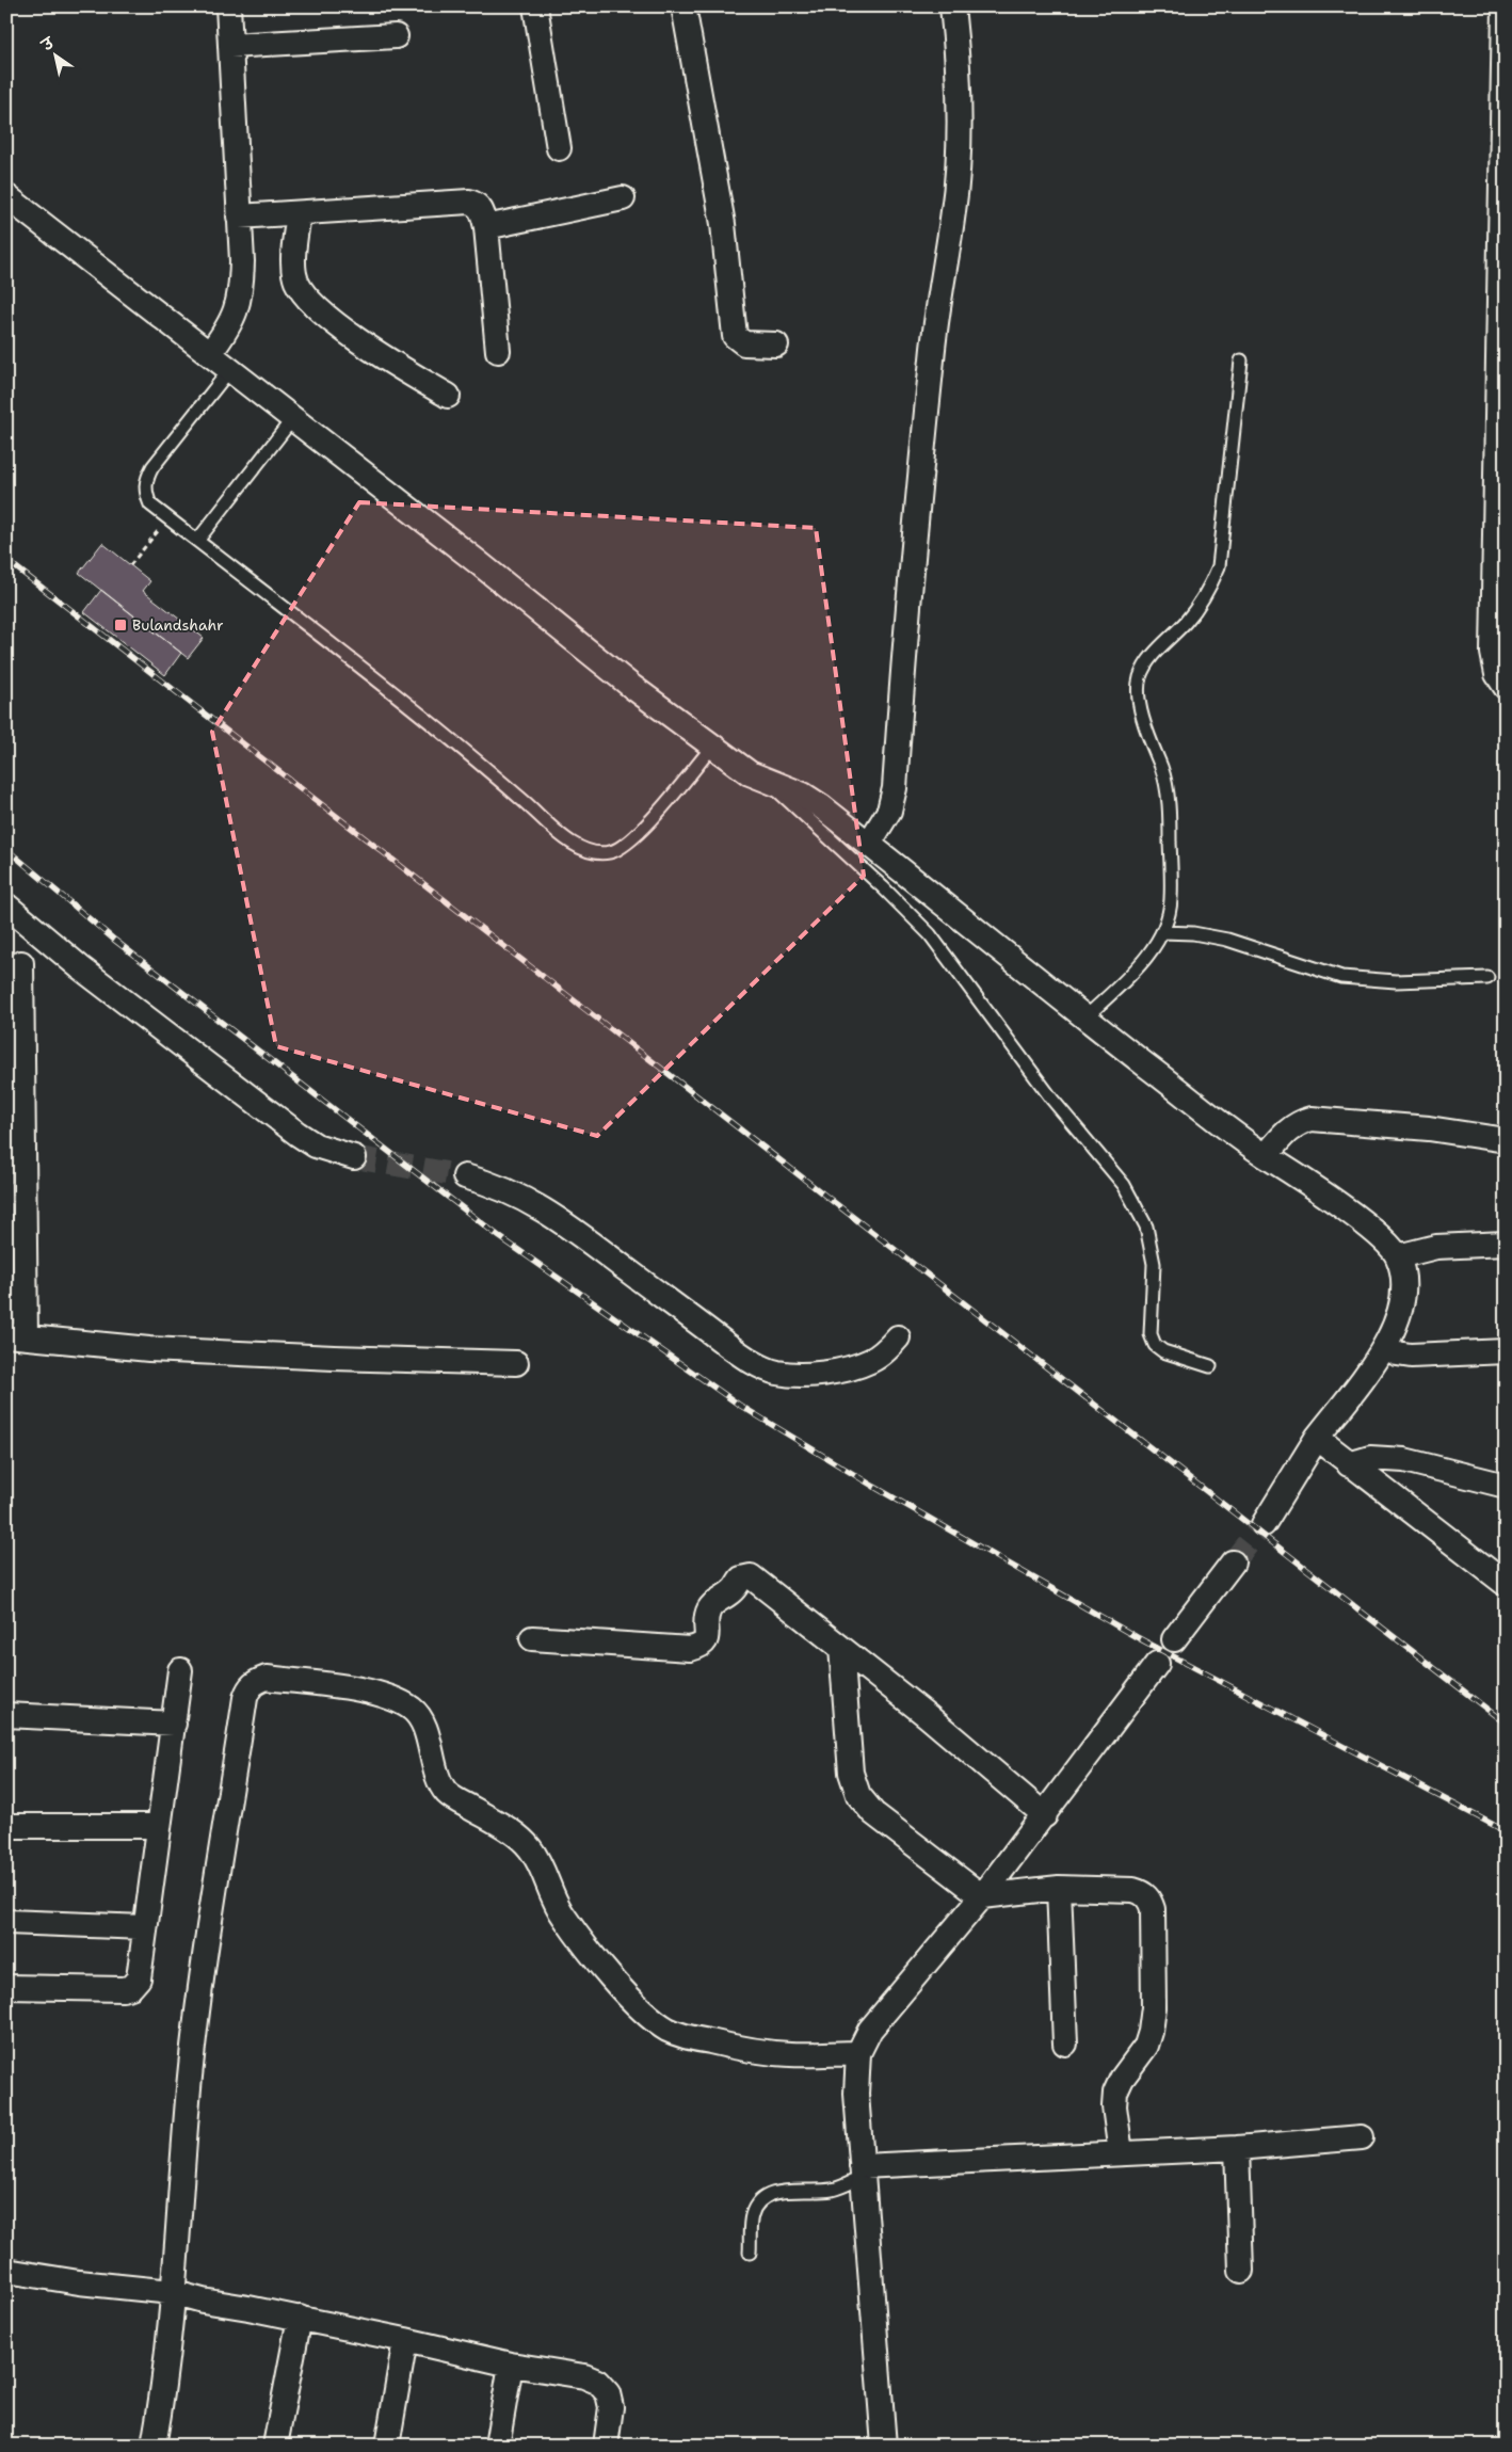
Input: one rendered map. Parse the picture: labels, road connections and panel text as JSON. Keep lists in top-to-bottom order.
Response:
{
  "places": {
    "transit": ["Bulandshahr"]
  },
  "north": "top left"
}
